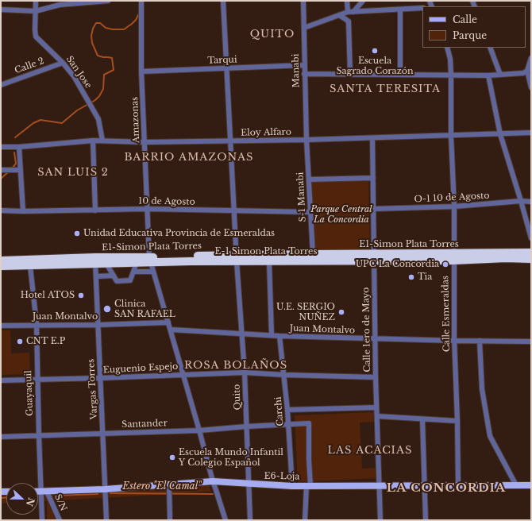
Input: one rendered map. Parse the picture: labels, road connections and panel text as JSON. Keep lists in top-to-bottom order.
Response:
{
  "streets": {
    "highway": ["E1-Simon Plata Torres", "E-1 Simon Plata Torres"],
    "main road": ["E6-Loja"],
    "street": [
      "Tarqui",
      "Calle 2",
      "Manabi",
      "San Jose",
      "Amazonas",
      "Eloy Alfaro",
      "S-1 Manabi",
      "O-1 10 de Agosto",
      "10 de Agosto",
      "Calle Esmeraldas",
      "Juan Montalvo",
      "Calle 1ero de Mayo",
      "Euguenio Espejo",
      "Vargas Torres",
      "Guayaquil",
      "Quito",
      "Carchi",
      "Santander",
      "S/N"
    ]
  },
  "crossings": [
    ["Tarqui", "Manabi"],
    ["Tarqui", "Amazonas"],
    ["Tarqui", "Quito"],
    ["Calle 2", "San Jose"],
    ["Manabi", "Eloy Alfaro"],
    ["Manabi", "S-1 Manabi"],
    ["San Jose", "Eloy Alfaro"],
    ["Amazonas", "Eloy Alfaro"],
    ["Amazonas", "10 de Agosto"],
    ["Amazonas", "E1-Simon Plata Torres"],
    ["Amazonas", "Juan Montalvo"],
    ["Amazonas", "Euguenio Espejo"],
    ["Amazonas", "Santander"],
    ["Amazonas", "E6-Loja"],
    ["Eloy Alfaro", "S-1 Manabi"],
    ["Eloy Alfaro", "Calle Esmeraldas"],
    ["Eloy Alfaro", "Calle 1ero de Mayo"],
    ["Eloy Alfaro", "Quito"],
    ["S-1 Manabi", "10 de Agosto"],
    ["S-1 Manabi", "E1-Simon Plata Torres"],
    ["O-1 10 de Agosto", "Calle Esmeraldas"],
    ["O-1 10 de Agosto", "Calle 1ero de Mayo"],
    ["10 de Agosto", "Quito"],
    ["E1-Simon Plata Torres", "E-1 Simon Plata Torres"],
    ["E1-Simon Plata Torres", "Calle Esmeraldas"],
    ["E1-Simon Plata Torres", "Calle 1ero de Mayo"],
    ["E1-Simon Plata Torres", "Vargas Torres"],
    ["E1-Simon Plata Torres", "Quito"],
    ["E-1 Simon Plata Torres", "Calle 1ero de Mayo"],
    ["E-1 Simon Plata Torres", "Quito"],
    ["Calle Esmeraldas", "Juan Montalvo"],
    ["Calle Esmeraldas", "E6-Loja"],
    ["Juan Montalvo", "Calle 1ero de Mayo"],
    ["Juan Montalvo", "Vargas Torres"],
    ["Juan Montalvo", "Guayaquil"],
    ["Juan Montalvo", "Quito"],
    ["Juan Montalvo", "Carchi"],
    ["Calle 1ero de Mayo", "Euguenio Espejo"],
    ["Calle 1ero de Mayo", "E6-Loja"],
    ["Euguenio Espejo", "Vargas Torres"],
    ["Euguenio Espejo", "Guayaquil"],
    ["Euguenio Espejo", "Quito"],
    ["Euguenio Espejo", "Carchi"],
    ["Vargas Torres", "Santander"],
    ["Vargas Torres", "E6-Loja"],
    ["Guayaquil", "Santander"],
    ["Guayaquil", "E6-Loja"],
    ["Guayaquil", "S/N"],
    ["Quito", "Santander"],
    ["Quito", "E6-Loja"],
    ["Carchi", "Santander"],
    ["Carchi", "E6-Loja"],
    ["Santander", "E6-Loja"],
    ["E6-Loja", "S/N"]
  ],
  "districts": [
    "QUITO",
    "SANTA TERESITA",
    "BARRIO AMAZONAS",
    "SAN LUIS 2",
    "ROSA BOLAÑOS",
    "LAS ACACIAS",
    "LA CONCORDIA"
  ],
  "water": ["Estero \"El Camal\""],
  "parks": ["Parque Central La Concordia"],
  "places": [
    "Escuela Sagrado Corazón",
    "Unidad Educativa Provincia de Esmeraldas",
    "UPC La Concordia",
    "Tia",
    "Hotel ATOS",
    "Clinica SAN RAFAEL",
    "U.E. SERGIO NUÑEZ",
    "CNT E.P",
    "Escuela Mundo Infantil Y Colegio Español"
  ],
  "legend": ["Calle", "Parque"],
  "north": "right"
}
